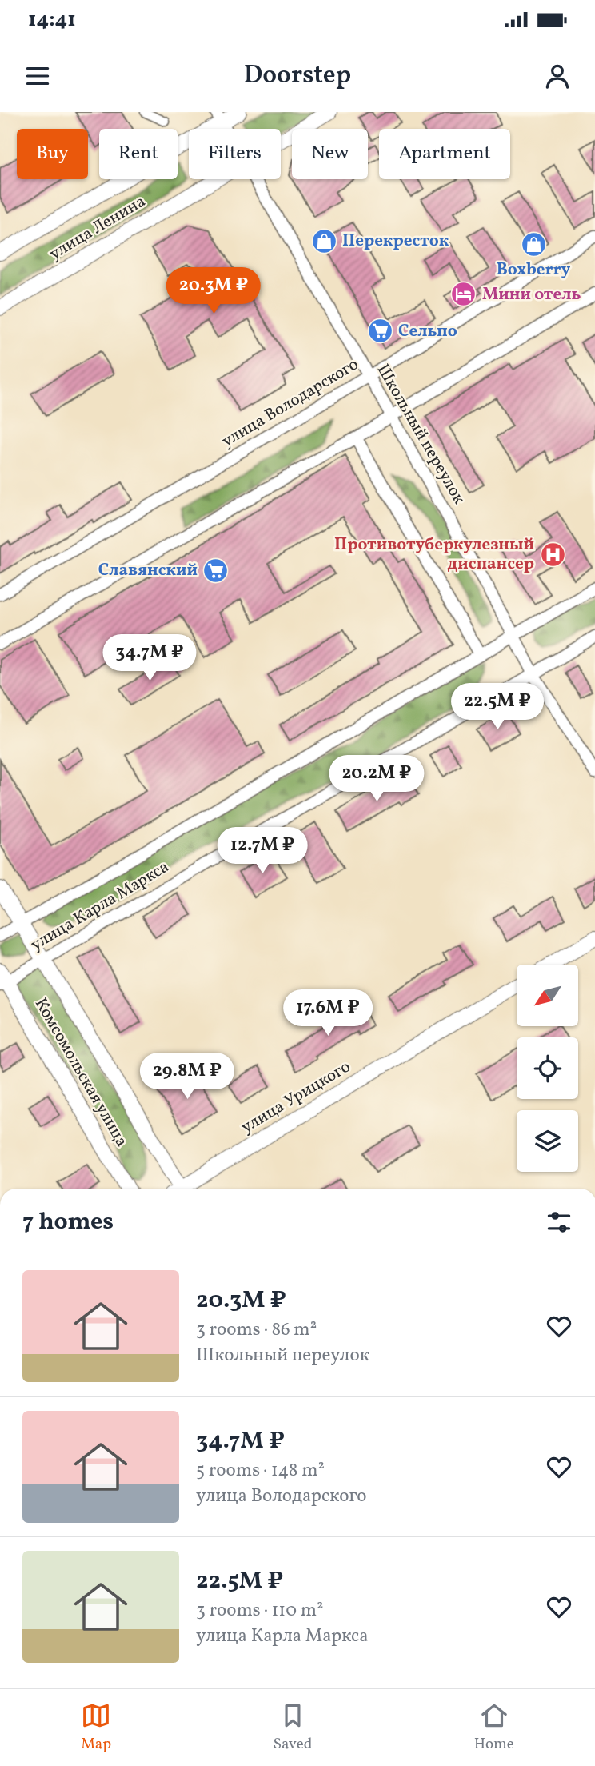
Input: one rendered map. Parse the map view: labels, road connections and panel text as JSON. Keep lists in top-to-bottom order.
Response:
{
  "streets": {
    "street": [
      "улица Ленина",
      "улица Володарского",
      "Школьный переулок",
      "улица Карла Маркса",
      "Комсомольская улица",
      "улица Урицкого"
    ]
  },
  "crossings": [
    ["улица Володарского", "Школьный переулок"],
    ["Школьный переулок", "улица Карла Маркса"],
    ["улица Карла Маркса", "Комсомольская улица"]
  ],
  "places": {
    "shop": ["Перекресток", "Boxberry"],
    "hotel": ["Мини отель"],
    "supermarket": ["Сельпо", "Славянский"],
    "hospital": ["Противотуберкулезный диспансер"]
  },
  "north": "bottom left",
  "page": {
    "status": "14:41",
    "header": "Doorstep",
    "chip": [
      "Buy",
      "Rent",
      "Filters",
      "New",
      "Apartment"
    ],
    "price": [
      "20.3M ₽",
      "34.7M ₽",
      "22.5M ₽",
      "20.2M ₽",
      "12.7M ₽",
      "17.6M ₽",
      "29.8M ₽"
    ],
    "heading": "7 homes",
    "list": [
      {
        "name": "20.3M ₽",
        "note": "3 rooms · 86 m² · Школьный переулок"
      },
      {
        "name": "34.7M ₽",
        "note": "5 rooms · 148 m² · улица Володарского"
      },
      {
        "name": "22.5M ₽",
        "note": "3 rooms · 110 m² · улица Карла Маркса"
      }
    ],
    "tabs": ["Map", "Saved", "Home"]
  }
}
